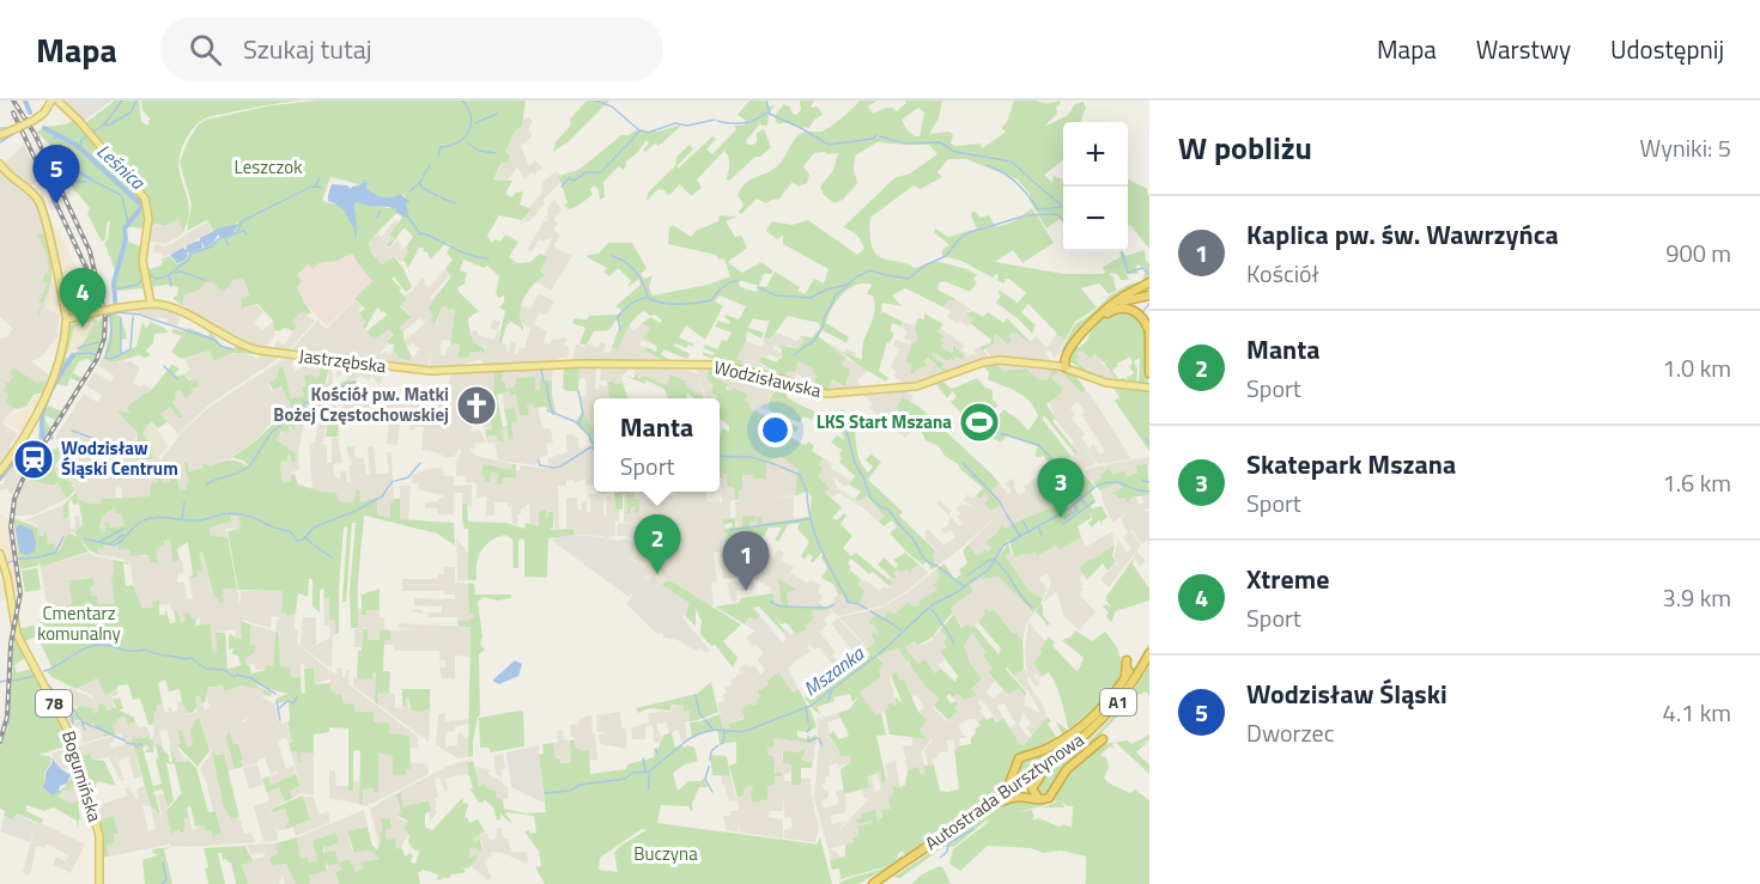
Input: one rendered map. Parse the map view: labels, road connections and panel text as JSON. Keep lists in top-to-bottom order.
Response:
{
  "streets": {
    "highway": ["A1", "Autostrada Bursztynowa"],
    "main road": [
      "Jastrzębska",
      "Wodzisławska",
      "78",
      "Bogumińska"
    ]
  },
  "crossings": [
    ["Jastrzębska", "Wodzisławska"]
  ],
  "water": ["Leśnica", "Mszanka"],
  "parks": ["Leszczok", "Cmentarz komunalny", "Buczyna"],
  "places": {
    "church": ["Kościół pw. Matki Bożej Częstochowskiej"],
    "sports": ["LKS Start Mszana"],
    "station": ["Wodzisław Śląski Centrum"]
  },
  "page": {
    "header": "Mapa",
    "search": "Szukaj tutaj",
    "nav": ["Mapa", "Warstwy", "Udostępnij"],
    "heading": ["W pobliżu", "Wyniki: 5"],
    "map_buttons": ["+", "−"],
    "pins": [
      "5",
      "4",
      "3",
      "2",
      "1"
    ],
    "list": [
      {
        "mark": "1",
        "name": "Kaplica pw. św. Wawrzyńca",
        "note": "Kościół",
        "value": "900 m"
      },
      {
        "mark": "2",
        "name": "Manta",
        "note": "Sport",
        "value": "1.0 km"
      },
      {
        "mark": "3",
        "name": "Skatepark Mszana",
        "note": "Sport",
        "value": "1.6 km"
      },
      {
        "mark": "4",
        "name": "Xtreme",
        "note": "Sport",
        "value": "3.9 km"
      },
      {
        "mark": "5",
        "name": "Wodzisław Śląski",
        "note": "Dworzec",
        "value": "4.1 km"
      }
    ],
    "popup": ["Manta", "Sport"]
  }
}
